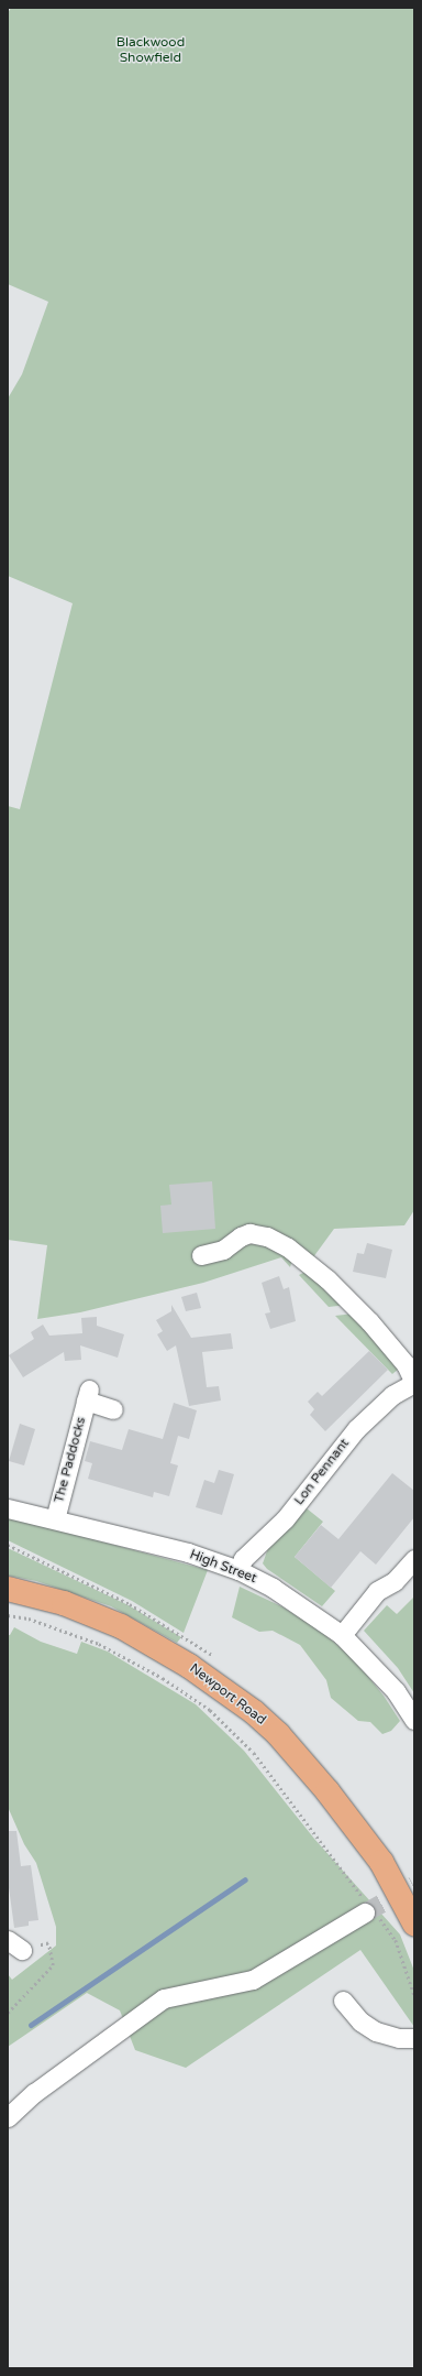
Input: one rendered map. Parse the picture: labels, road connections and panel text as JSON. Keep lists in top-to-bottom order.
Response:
{
  "streets": {
    "main road": ["Newport Road"],
    "street": ["The Paddocks", "Lon Pennant", "High Street"]
  },
  "crossings": [
    ["The Paddocks", "High Street"],
    ["Lon Pennant", "High Street"]
  ],
  "parks": ["Blackwood Showfield"]
}
